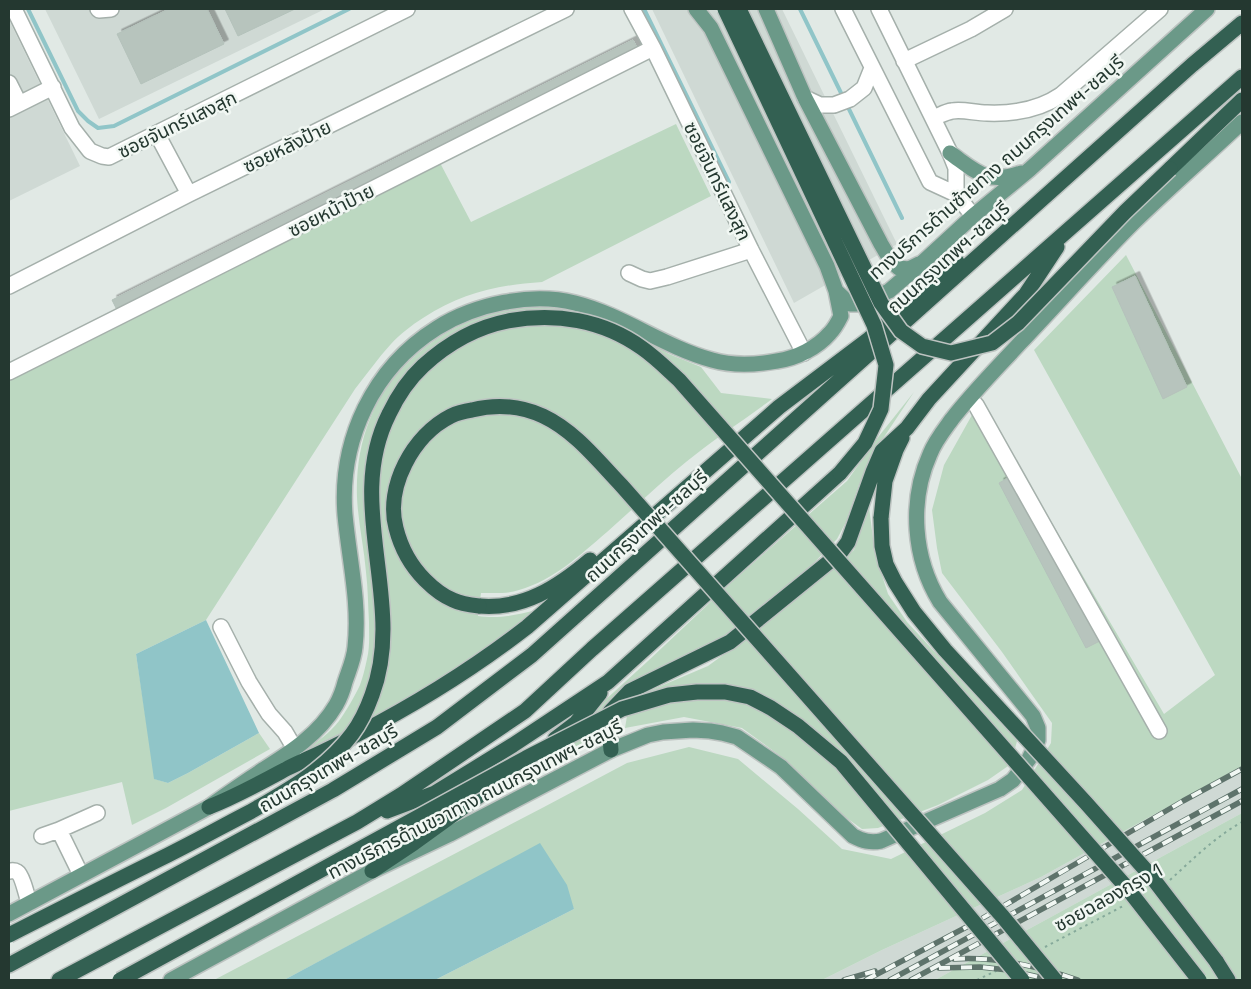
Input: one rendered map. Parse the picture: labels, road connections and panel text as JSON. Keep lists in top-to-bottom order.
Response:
{
  "streets": {
    "highway": ["ถนนกรุงเทพฯ-ชลบุรี"],
    "main road": ["ทางบริการด้านซ้ายทาง ถนนกรุงเทพฯ-ชลบุรี", "ทางบริการด้านขวาทาง ถนนกรุงเทพฯ-ชลบุรี"],
    "street": ["ซอยจันทร์แสงสุก", "ซอยหลังป้าย", "ซอยหน้าป้าย"],
    "path": ["ซอยฉลองกรุง 1"]
  },
  "crossings": [
    ["ซอยจันทร์แสงสุก", "ซอยหน้าป้าย"]
  ]
}
